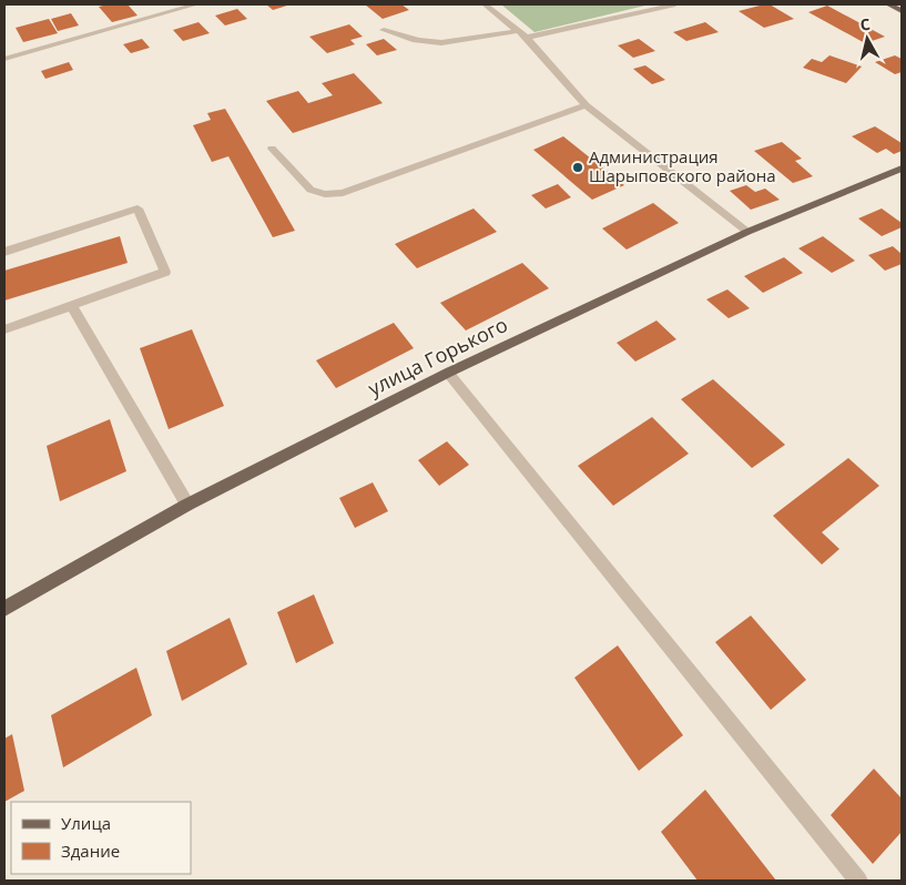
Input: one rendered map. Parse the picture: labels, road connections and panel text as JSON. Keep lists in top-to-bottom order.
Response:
{
  "streets": {
    "main road": ["улица Горького"]
  },
  "places": ["Администрация Шарыповского района"],
  "legend": ["Улица", "Здание"],
  "north": "top"
}
